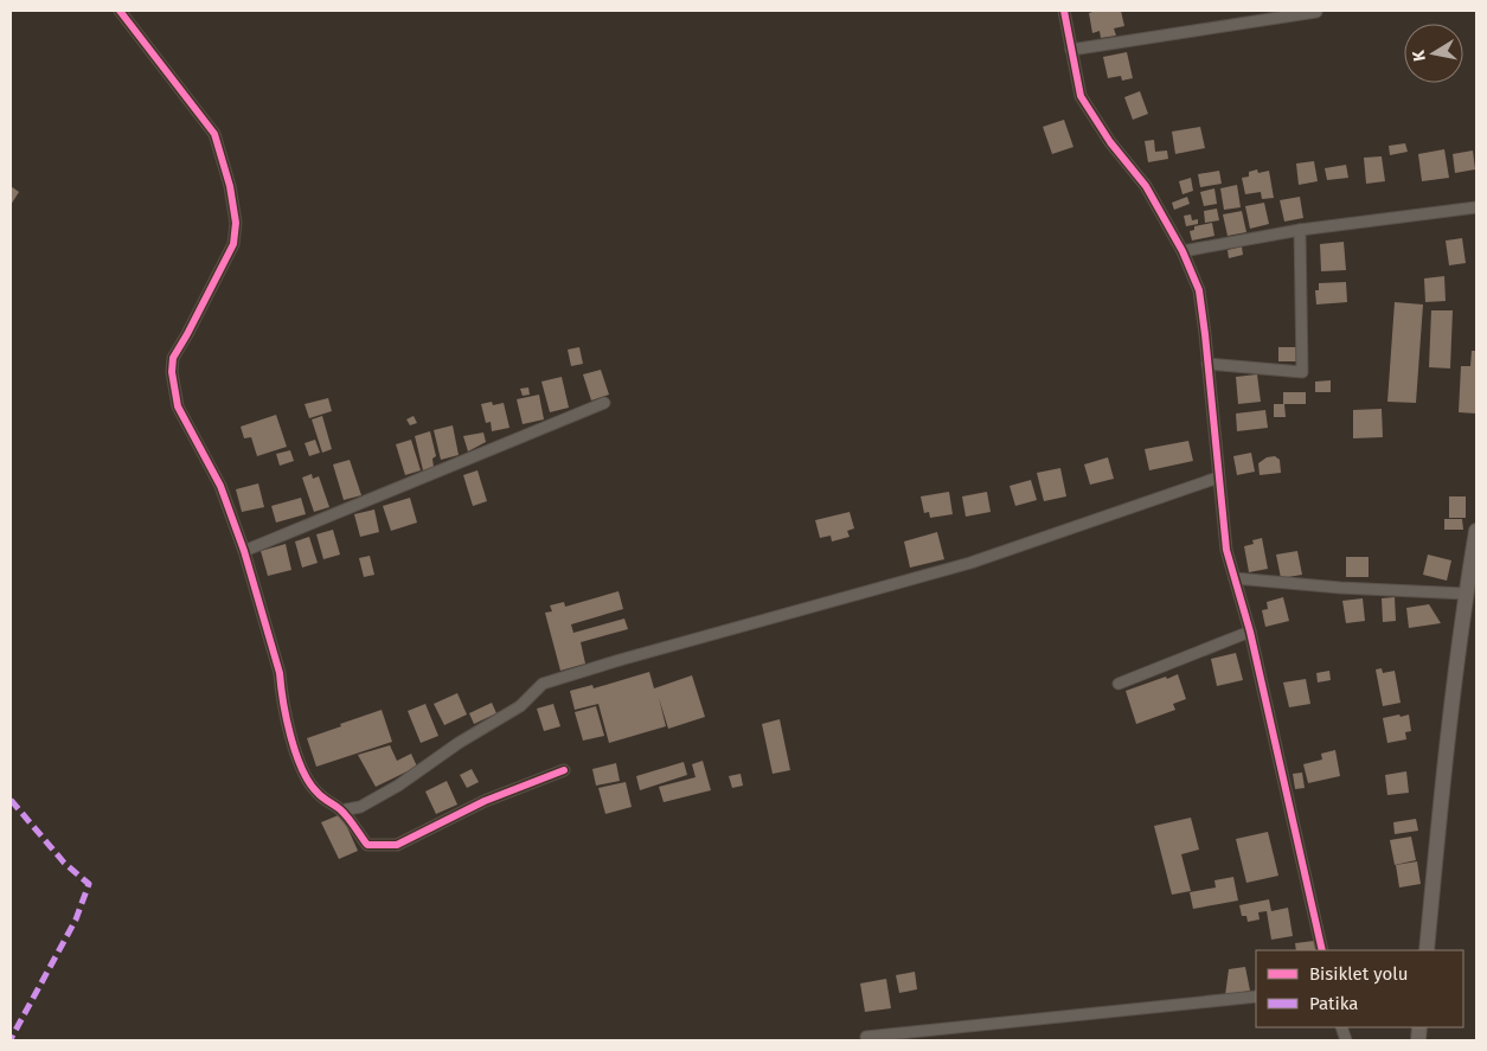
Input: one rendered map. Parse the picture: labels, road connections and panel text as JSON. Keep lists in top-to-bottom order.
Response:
{
  "legend": ["Bisiklet yolu", "Patika"],
  "north": "left"
}
